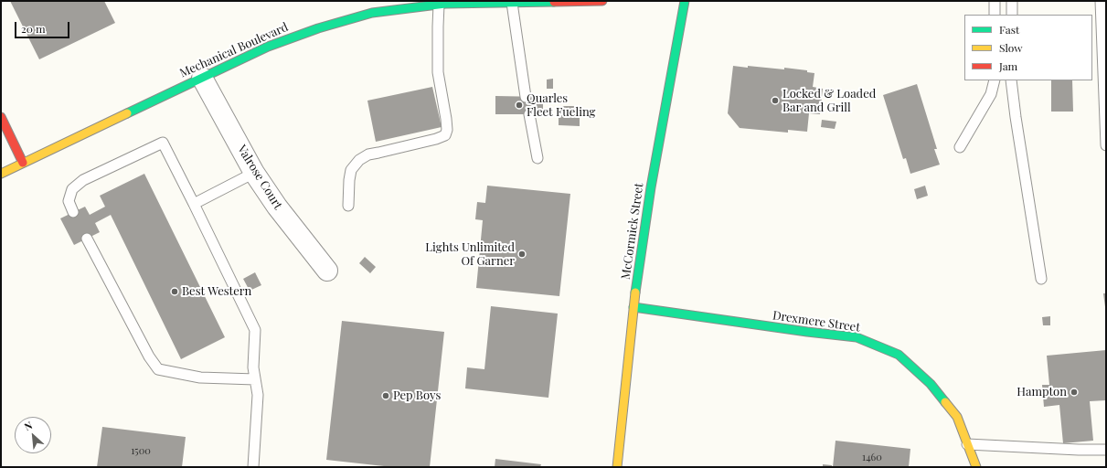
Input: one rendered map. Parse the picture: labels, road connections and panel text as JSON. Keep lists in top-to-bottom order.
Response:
{
  "streets": {
    "street": [
      "Mechanical Boulevard",
      "Valrose Court",
      "McCormick Street",
      "Drexmere Street"
    ]
  },
  "crossings": [
    ["Mechanical Boulevard", "Valrose Court"],
    ["McCormick Street", "Drexmere Street"]
  ],
  "places": [
    "Locked & Loaded Bar and Grill",
    "Quarles Fleet Fueling",
    "Lights Unlimited Of Garner",
    "Best Western",
    "Hampton",
    "Pep Boys"
  ],
  "house_numbers": ["1500", "1460"],
  "legend": ["Fast", "Slow", "Jam"],
  "scale_bar": "20 m",
  "north": "top left"
}
